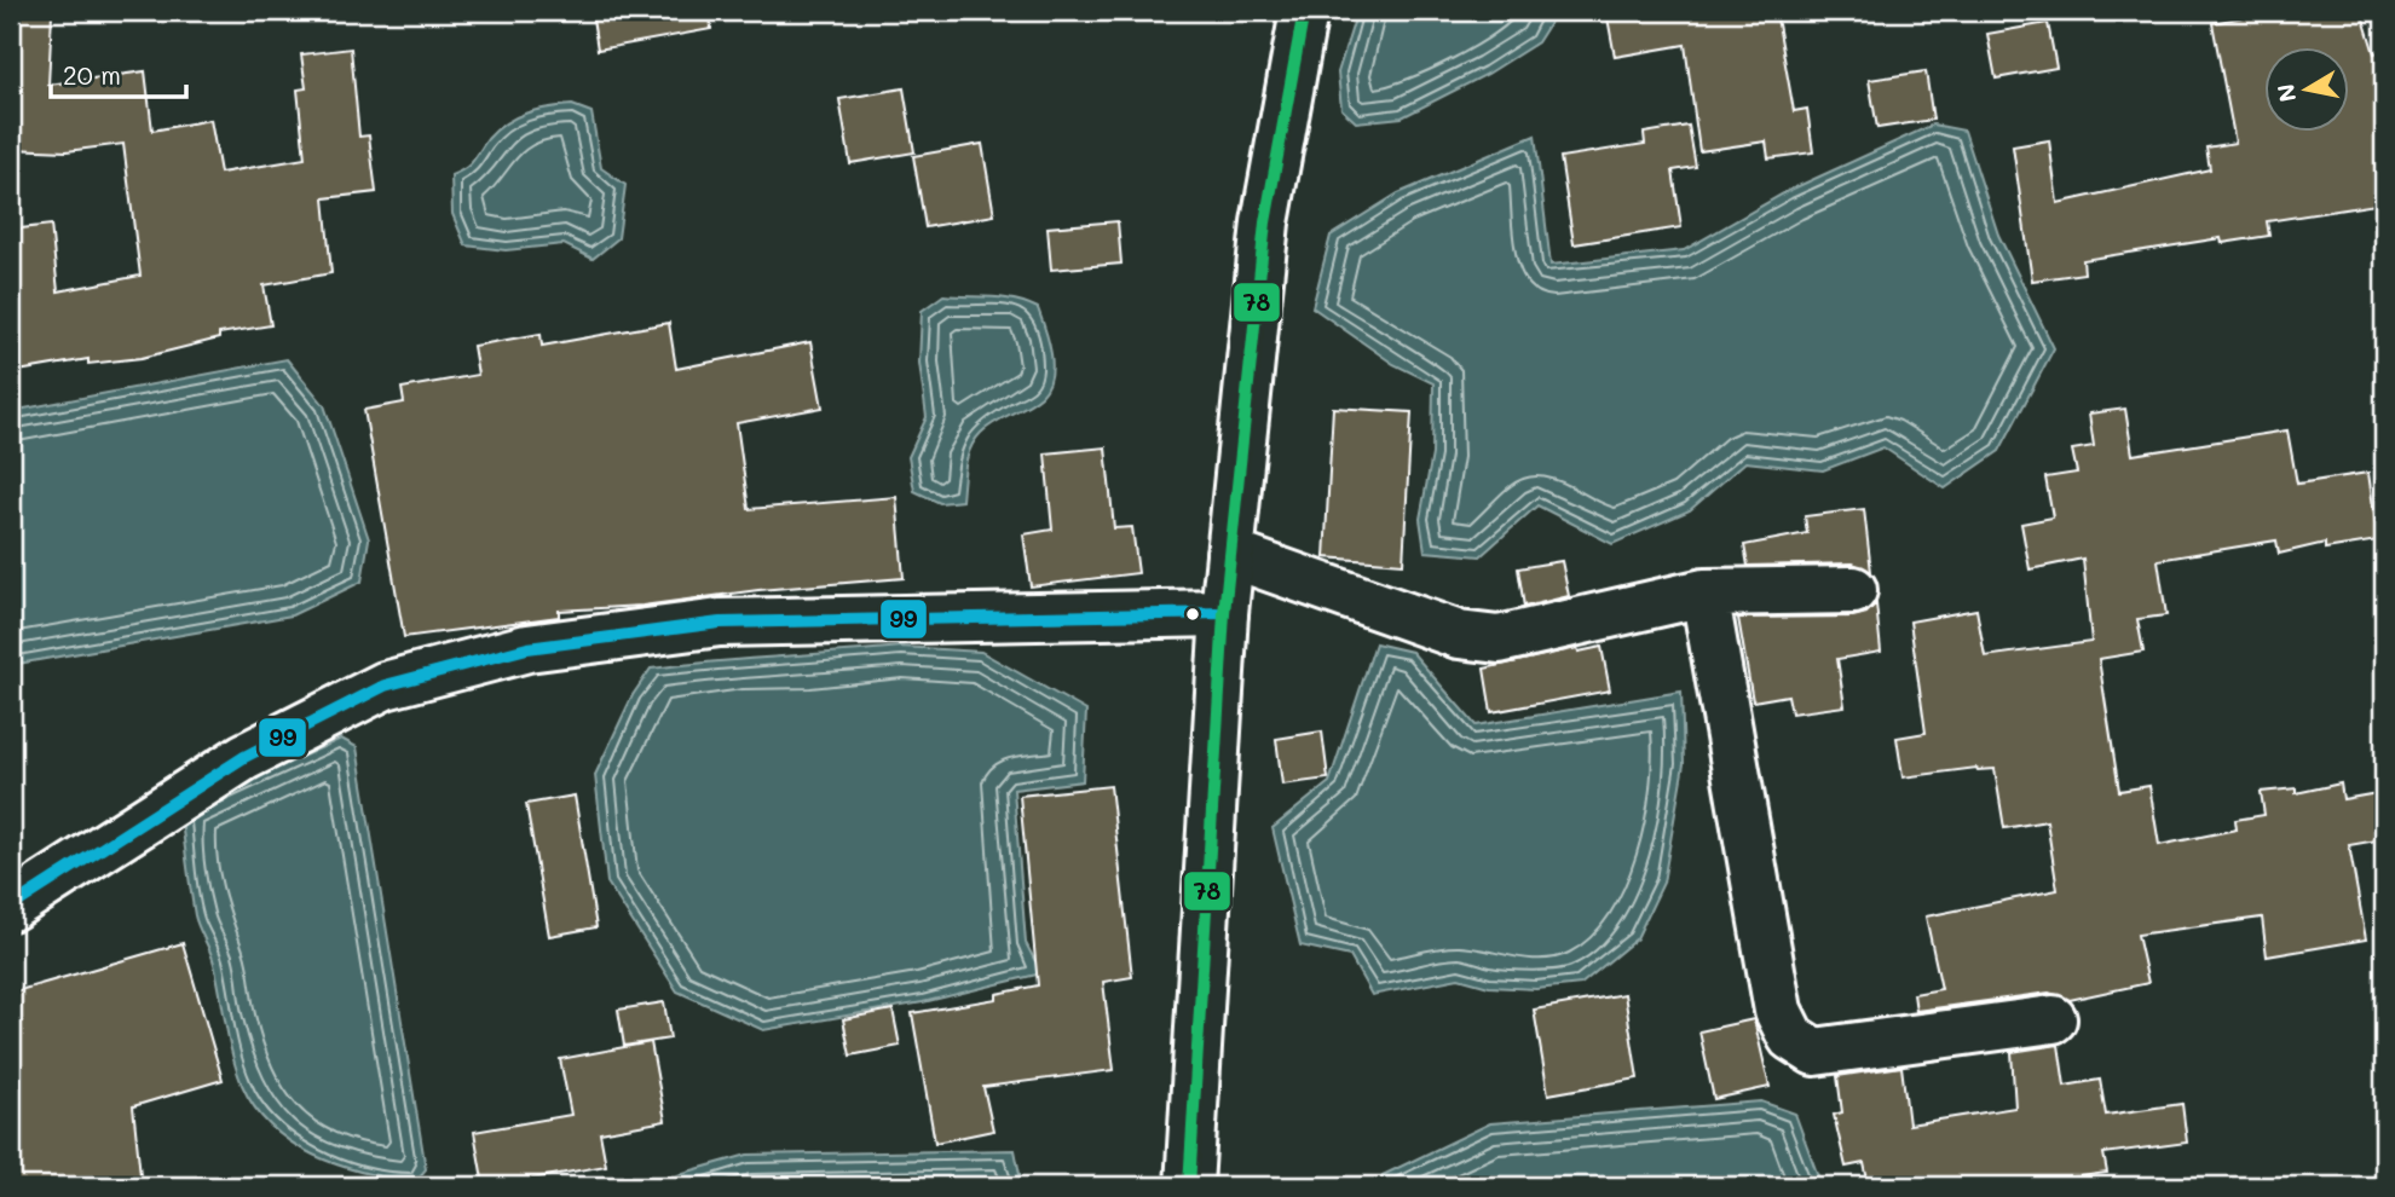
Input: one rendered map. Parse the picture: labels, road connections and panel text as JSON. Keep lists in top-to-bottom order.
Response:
{
  "lines": ["transit line 78", "transit line 99"],
  "scale_bar": "20 m",
  "north": "left"
}
